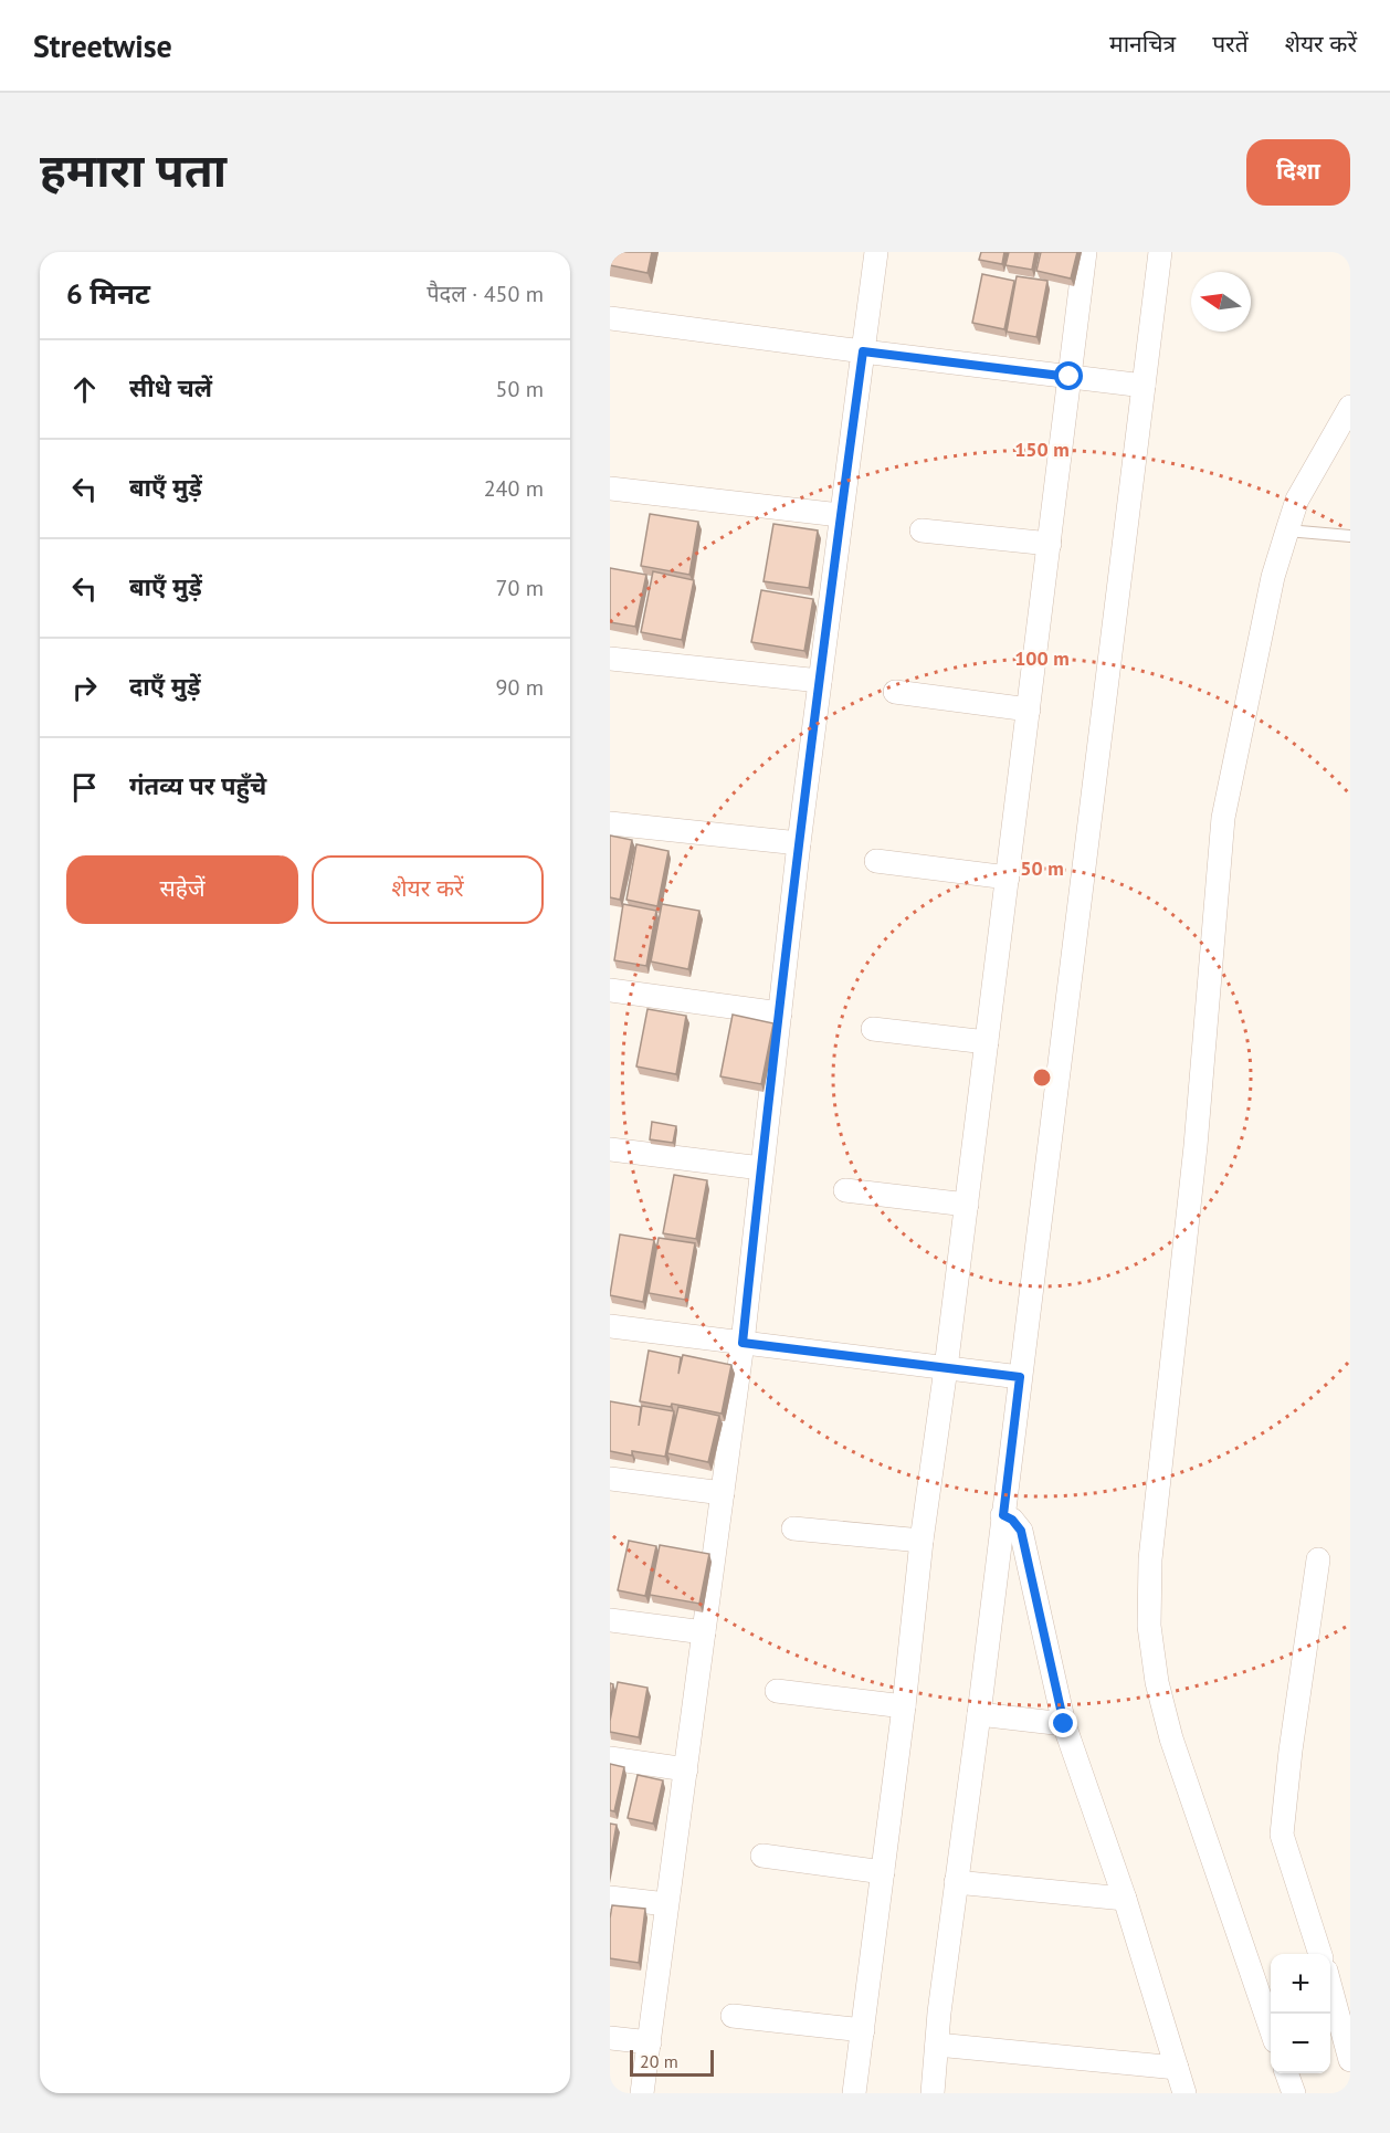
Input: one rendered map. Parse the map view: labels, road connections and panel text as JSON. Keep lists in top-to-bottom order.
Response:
{
  "scale_bar": "20 m",
  "north": "left",
  "page": {
    "header": "Streetwise",
    "nav": ["मानचित्र", "परतें", "शेयर करें"],
    "title": "हमारा पता",
    "buttons": [
      "दिशा",
      ["सहेजें", "शेयर करें"]
    ],
    "heading": ["6 मिनट", "पैदल · 450 m"],
    "list": [
      ["सीधे चलें", "50 m"],
      ["बाएँ मुड़ें", "240 m"],
      ["बाएँ मुड़ें", "70 m"],
      ["दाएँ मुड़ें", "90 m"],
      "गंतव्य पर पहुँचे"
    ],
    "map_buttons": ["+", "−"],
    "scale": "20 m"
  },
  "rings": ["150 m", "100 m", "50 m"]
}
